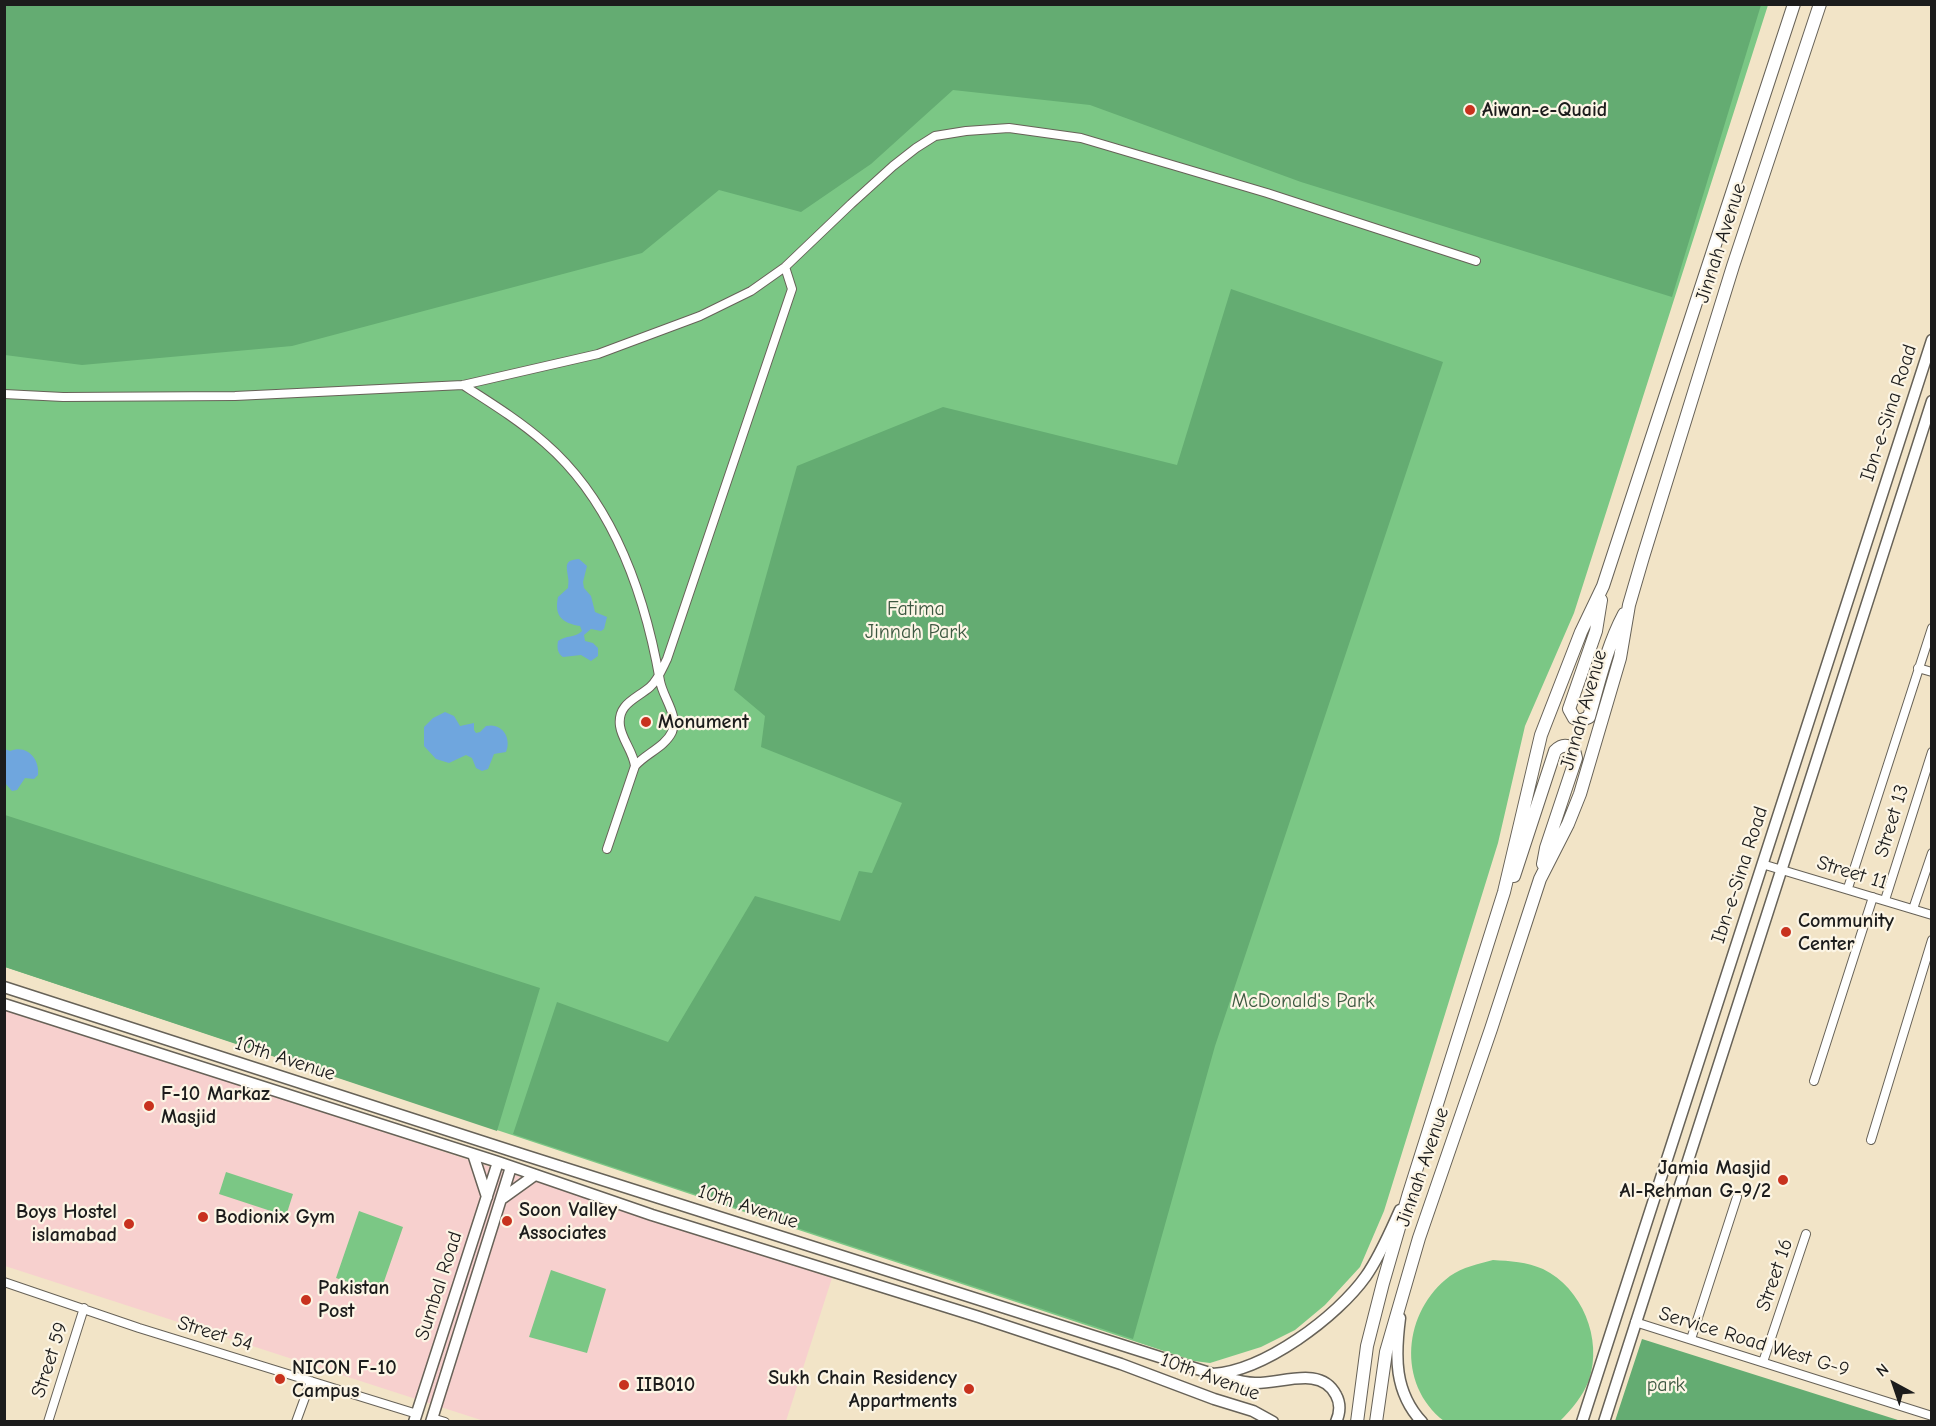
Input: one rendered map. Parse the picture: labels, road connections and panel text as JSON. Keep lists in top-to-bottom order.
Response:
{
  "streets": {
    "main road": [
      "Jinnah Avenue",
      "Ibn-e-Sina Road",
      "10th Avenue",
      "Sumbal Road"
    ],
    "street": [
      "Street 13",
      "Street 11",
      "Street 16",
      "Street 54",
      "Service Road West G-9",
      "Street 59"
    ]
  },
  "crossings": [
    ["Jinnah Avenue", "10th Avenue"],
    ["Ibn-e-Sina Road", "Street 11"],
    ["Ibn-e-Sina Road", "Service Road West G-9"],
    ["Street 13", "Street 11"],
    ["10th Avenue", "Sumbal Road"],
    ["Street 16", "Service Road West G-9"],
    ["Sumbal Road", "Street 54"],
    ["Street 54", "Street 59"]
  ],
  "parks": ["Fatima Jinnah Park", "McDonald's Park", "park"],
  "places": [
    "Aiwan-e-Quaid",
    "Monument",
    "Community Center",
    "F-10 Markaz Masjid",
    "Jamia Masjid Al-Rehman G-9/2",
    "Bodionix Gym",
    "Soon Valley Associates",
    "Boys Hostel islamabad",
    "Pakistan Post",
    "NICON F-10 Campus",
    "IIB010",
    "Sukh Chain Residency Appartments"
  ],
  "north": "top left"
}
